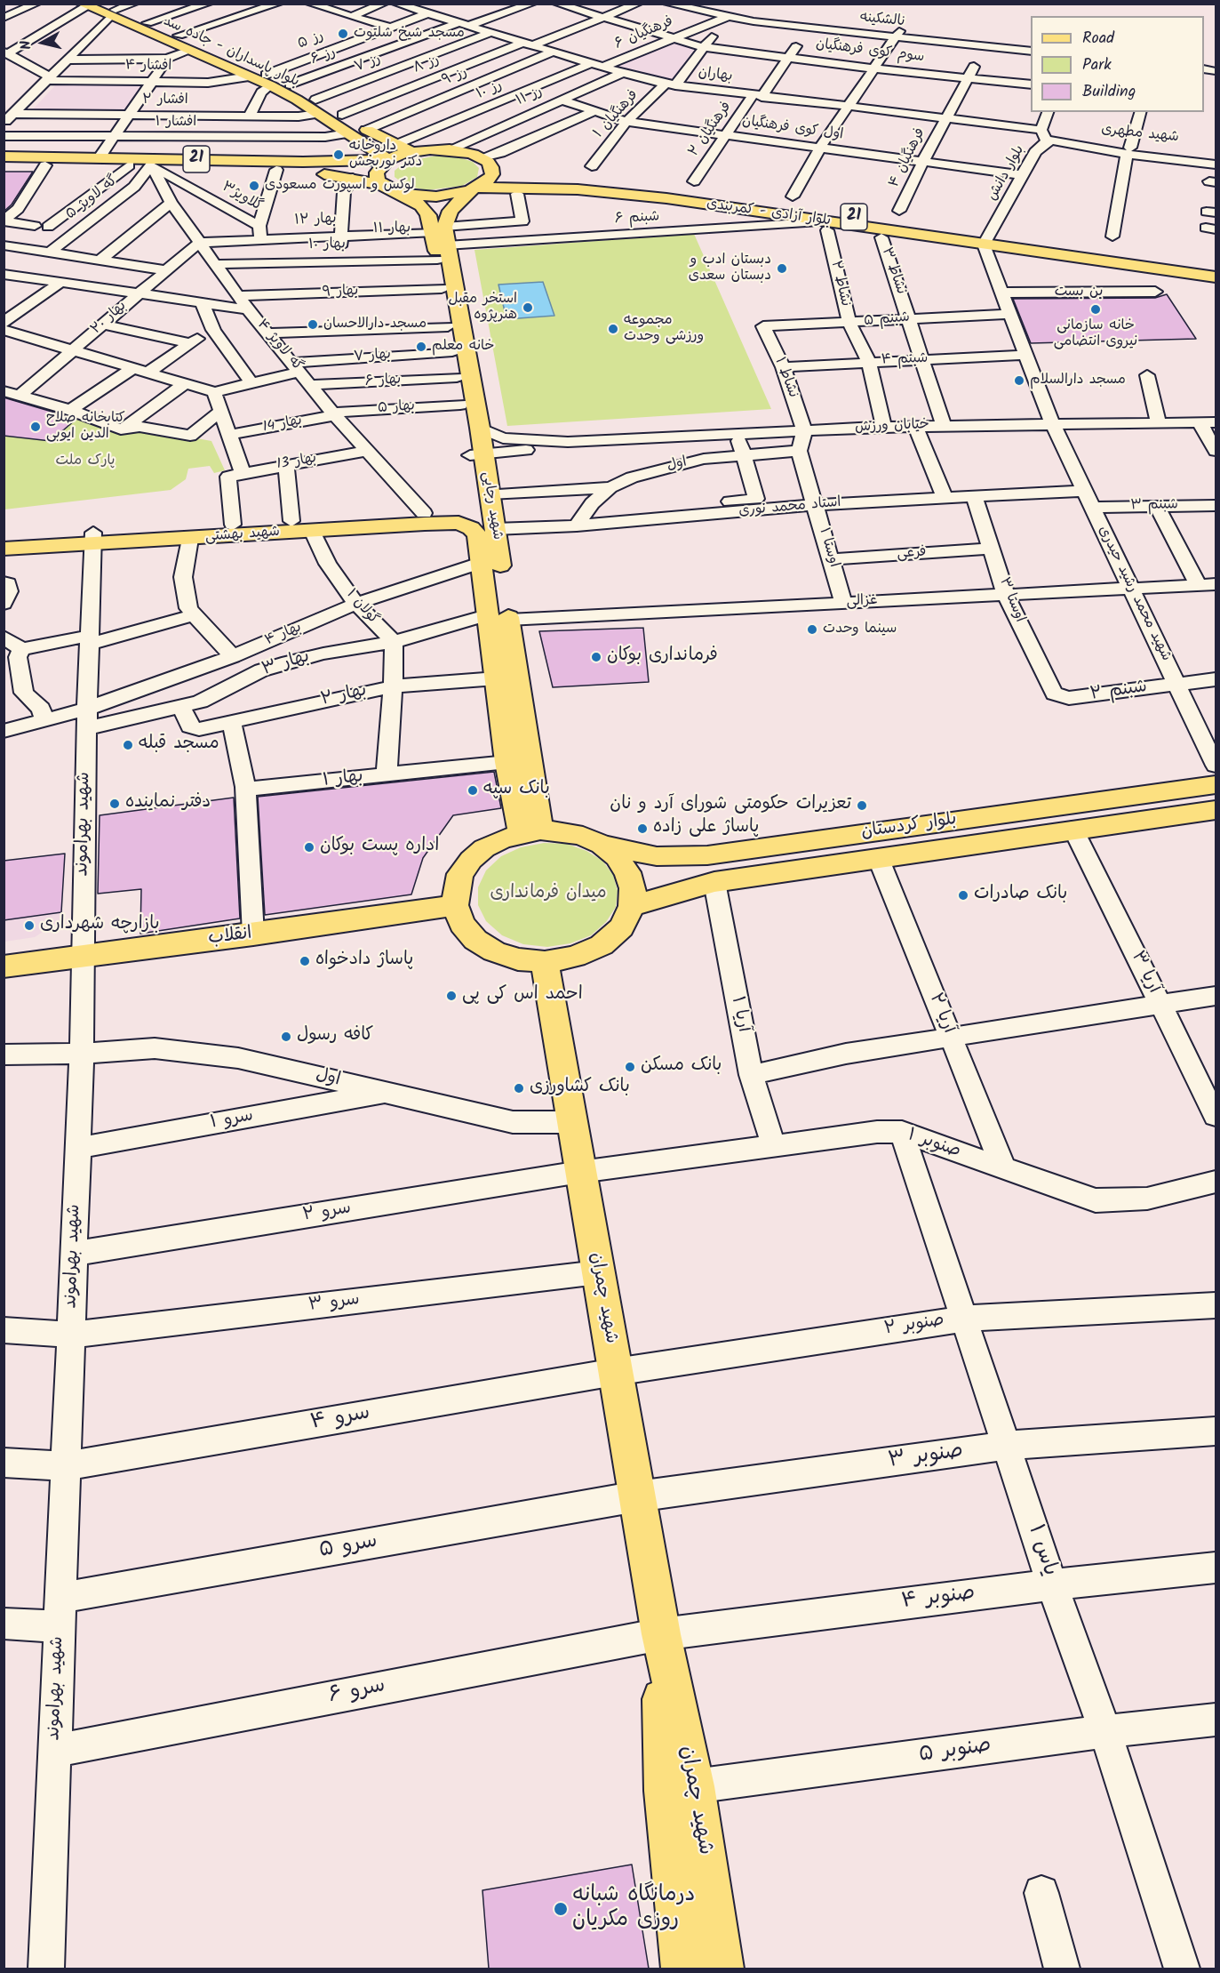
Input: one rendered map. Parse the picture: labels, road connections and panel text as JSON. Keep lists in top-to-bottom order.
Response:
{
  "streets": {
    "main road": [
      "بلوار پاسداران - جاده سد",
      "21",
      "بلوار آزادی - کمربندی",
      "شهید رجایی",
      "شهید بهشتی",
      "بلوار کردستان",
      "انقلاب",
      "شهید چمران"
    ],
    "street": [
      "نالشکینه",
      "فرهنگیان ۶",
      "رز ۵",
      "سوم کوی فرهنگیان",
      "رز ۶",
      "رز ۷",
      "رز ۸",
      "افشار ۴",
      "بهاران",
      "رز ۹",
      "رز ۱۰",
      "رز ۱۱",
      "افشار ۲",
      "فرهنگیان ۱",
      "افشار ۱",
      "اول کوی فرهنگیان",
      "فرهنگیان ۲",
      "شهید مطهری",
      "فرهنگیان ۴",
      "بلوار دانش",
      "گلاویژ۳",
      "گه لاویژ ۵",
      "شبنم ۶",
      "بهار ۱۲",
      "بهار ۱۱",
      "بهار ۱۰",
      "نشاط ۳",
      "نشاط ۲",
      "بهار ۹",
      "بن بست",
      "بهار ۲۰",
      "شبنم ۵",
      "گه لاویژ ۴",
      "بهار ۷",
      "شبنم ۴",
      "نشاط ۱",
      "بهار ۶",
      "بهار ۵",
      "بهار 14",
      "خیابان ورزش",
      "بهار 13",
      "اول",
      "شبنم ۳",
      "استاد محمد نوری",
      "اوستا ۱",
      "فرعی",
      "شهید محمد رشید حیدری",
      "اوستا ۳",
      "غزالی",
      "گولان ۱",
      "بهار ۴",
      "بهار ۳",
      "شبنم ۲",
      "بهار ۲",
      "بهار ۱",
      "شهید بهراموند",
      "آریا ۳",
      "آریا ۲",
      "آریا ۱",
      "سرو ۱",
      "صنوبر ۱",
      "سرو ۲",
      "سرو ۳",
      "صنوبر ۲",
      "سرو ۴",
      "صنوبر ۳",
      "سرو ۵",
      "یاس ۱",
      "صنوبر ۴",
      "سرو ۶",
      "صنوبر ۵"
    ]
  },
  "crossings": [
    ["نالشکینه", "فرهنگیان ۶"],
    ["نالشکینه", "فرهنگیان ۱"],
    ["نالشکینه", "فرهنگیان ۲"],
    ["نالشکینه", "فرهنگیان ۴"],
    ["فرهنگیان ۶", "سوم کوی فرهنگیان"],
    ["فرهنگیان ۶", "بهاران"],
    ["فرهنگیان ۶", "فرهنگیان ۱"],
    ["رز ۵", "بلوار پاسداران - جاده سد"],
    ["رز ۵", "بهاران"],
    ["سوم کوی فرهنگیان", "رز ۸"],
    ["سوم کوی فرهنگیان", "فرهنگیان ۱"],
    ["سوم کوی فرهنگیان", "فرهنگیان ۲"],
    ["سوم کوی فرهنگیان", "فرهنگیان ۴"],
    ["بلوار پاسداران - جاده سد", "رز ۶"],
    ["بلوار پاسداران - جاده سد", "رز ۷"],
    ["بلوار پاسداران - جاده سد", "رز ۸"],
    ["بلوار پاسداران - جاده سد", "افشار ۴"],
    ["بلوار پاسداران - جاده سد", "رز ۹"],
    ["بلوار پاسداران - جاده سد", "رز ۱۰"],
    ["بلوار پاسداران - جاده سد", "افشار ۲"],
    ["بلوار پاسداران - جاده سد", "افشار ۱"],
    ["بلوار پاسداران - جاده سد", "21"],
    ["رز ۶", "بهاران"],
    ["رز ۷", "بهاران"],
    ["رز ۸", "بهاران"],
    ["بهاران", "رز ۹"],
    ["بهاران", "رز ۱۰"],
    ["بهاران", "رز ۱۱"],
    ["بهاران", "فرهنگیان ۱"],
    ["بهاران", "فرهنگیان ۲"],
    ["بهاران", "شهید مطهری"],
    ["بهاران", "فرهنگیان ۴"],
    ["بهاران", "بلوار دانش"],
    ["رز ۱۰", "21"],
    ["رز ۱۱", "اول کوی فرهنگیان"],
    ["رز ۱۱", "21"],
    ["فرهنگیان ۱", "اول کوی فرهنگیان"],
    ["اول کوی فرهنگیان", "فرهنگیان ۲"],
    ["اول کوی فرهنگیان", "فرهنگیان ۴"],
    ["اول کوی فرهنگیان", "بلوار دانش"],
    ["21", "گلاویژ۳"],
    ["21", "گه لاویژ ۵"],
    ["21", "بلوار آزادی - کمربندی"],
    ["21", "گه لاویژ ۴"],
    ["21", "شهید رجایی"],
    ["بلوار دانش", "بلوار آزادی - کمربندی"],
    ["بلوار دانش", "شهید محمد رشید حیدری"],
    ["گلاویژ۳", "گه لاویژ ۵"],
    ["گلاویژ۳", "بهار ۱۲"],
    ["گلاویژ۳", "گه لاویژ ۴"],
    ["گه لاویژ ۵", "گه لاویژ ۴"],
    ["بلوار آزادی - کمربندی", "شبنم ۶"],
    ["بلوار آزادی - کمربندی", "نشاط ۲"],
    ["بلوار آزادی - کمربندی", "شهید محمد رشید حیدری"],
    ["شبنم ۶", "بهار ۱۱"],
    ["شبنم ۶", "بهار ۱۰"],
    ["شبنم ۶", "نشاط ۲"],
    ["شبنم ۶", "شهید رجایی"],
    ["بهار ۱۲", "بهار ۱۱"],
    ["بهار ۱۲", "بهار ۲۰"],
    ["بهار ۱۲", "گه لاویژ ۴"],
    ["بهار ۱۱", "بهار ۱۰"],
    ["بهار ۱۱", "شهید رجایی"],
    ["بهار ۱۰", "گه لاویژ ۴"],
    ["بهار ۱۰", "شهید رجایی"],
    ["نشاط ۳", "شبنم ۵"],
    ["نشاط ۳", "شبنم ۴"],
    ["نشاط ۳", "خیابان ورزش"],
    ["نشاط ۲", "شبنم ۵"],
    ["نشاط ۲", "شبنم ۴"],
    ["نشاط ۲", "خیابان ورزش"],
    ["بهار ۹", "گه لاویژ ۴"],
    ["بهار ۹", "شهید رجایی"],
    ["بن بست", "شهید محمد رشید حیدری"],
    ["بهار ۲۰", "گه لاویژ ۴"],
    ["شبنم ۵", "نشاط ۱"],
    ["شبنم ۵", "شهید محمد رشید حیدری"],
    ["گه لاویژ ۴", "بهار ۷"],
    ["گه لاویژ ۴", "بهار ۶"],
    ["گه لاویژ ۴", "بهار ۵"],
    ["گه لاویژ ۴", "بهار 14"],
    ["گه لاویژ ۴", "بهار 13"],
    ["گه لاویژ ۴", "شهید رجایی"],
    ["گه لاویژ ۴", "شهید بهشتی"],
    ["بهار ۷", "شهید رجایی"],
    ["شبنم ۴", "نشاط ۱"],
    ["شبنم ۴", "شهید محمد رشید حیدری"],
    ["نشاط ۱", "خیابان ورزش"],
    ["بهار ۶", "شهید رجایی"],
    ["بهار ۵", "بهار 14"],
    ["بهار ۵", "شهید رجایی"],
    ["خیابان ورزش", "شهید رجایی"],
    ["خیابان ورزش", "شهید محمد رشید حیدری"],
    ["اول", "استاد محمد نوری"],
    ["اول", "اوستا ۱"],
    ["اول", "شهید بهراموند"],
    ["اول", "سرو ۱"],
    ["اول", "شهید چمران"],
    ["شهید رجایی", "استاد محمد نوری"],
    ["شهید رجایی", "شهید بهشتی"],
    ["شهید رجایی", "غزالی"],
    ["شهید رجایی", "بهار ۴"],
    ["شهید رجایی", "بهار ۳"],
    ["شهید رجایی", "بهار ۲"],
    ["شهید رجایی", "بهار ۱"],
    ["شهید رجایی", "بلوار کردستان"],
    ["شهید رجایی", "انقلاب"],
    ["شهید رجایی", "شهید چمران"],
    ["شبنم ۳", "شهید محمد رشید حیدری"],
    ["استاد محمد نوری", "شهید بهشتی"],
    ["استاد محمد نوری", "اوستا ۱"],
    ["استاد محمد نوری", "شهید محمد رشید حیدری"],
    ["استاد محمد نوری", "اوستا ۳"],
    ["شهید بهشتی", "گولان ۱"],
    ["شهید بهشتی", "شهید بهراموند"],
    ["اوستا ۱", "فرعی"],
    ["اوستا ۱", "غزالی"],
    ["فرعی", "اوستا ۳"],
    ["شهید محمد رشید حیدری", "غزالی"],
    ["شهید محمد رشید حیدری", "شبنم ۲"],
    ["اوستا ۳", "غزالی"],
    ["اوستا ۳", "شبنم ۲"],
    ["غزالی", "بهار ۳"],
    ["گولان ۱", "بهار ۴"],
    ["گولان ۱", "بهار ۳"],
    ["بهار ۴", "بهار ۳"],
    ["بهار ۴", "شهید بهراموند"],
    ["بهار ۳", "بهار ۲"],
    ["بهار ۳", "شهید بهراموند"],
    ["شهید بهراموند", "انقلاب"],
    ["شهید بهراموند", "سرو ۱"],
    ["شهید بهراموند", "سرو ۲"],
    ["شهید بهراموند", "سرو ۳"],
    ["شهید بهراموند", "سرو ۴"],
    ["شهید بهراموند", "سرو ۵"],
    ["شهید بهراموند", "سرو ۶"],
    ["بلوار کردستان", "انقلاب"],
    ["بلوار کردستان", "آریا ۳"],
    ["بلوار کردستان", "آریا ۲"],
    ["بلوار کردستان", "آریا ۱"],
    ["بلوار کردستان", "شهید چمران"],
    ["انقلاب", "شهید چمران"],
    ["آریا ۲", "صنوبر ۱"],
    ["آریا ۱", "صنوبر ۱"],
    ["صنوبر ۱", "سرو ۲"],
    ["صنوبر ۱", "شهید چمران"],
    ["صنوبر ۱", "یاس ۱"],
    ["سرو ۲", "شهید چمران"],
    ["شهید چمران", "سرو ۳"],
    ["شهید چمران", "صنوبر ۲"],
    ["شهید چمران", "سرو ۴"],
    ["شهید چمران", "صنوبر ۳"],
    ["شهید چمران", "سرو ۵"],
    ["شهید چمران", "صنوبر ۴"],
    ["شهید چمران", "سرو ۶"],
    ["شهید چمران", "صنوبر ۵"],
    ["صنوبر ۲", "سرو ۴"],
    ["صنوبر ۲", "یاس ۱"],
    ["صنوبر ۳", "سرو ۵"],
    ["صنوبر ۳", "یاس ۱"],
    ["یاس ۱", "صنوبر ۴"],
    ["یاس ۱", "صنوبر ۵"],
    ["صنوبر ۴", "سرو ۶"]
  ],
  "parks": ["پارک ملت", "میدان فرمانداری"],
  "places": [
    "مسجد شیخ شلتوت",
    "داروخانه دکتر نوربخش",
    "لوکس و اسپورت مسعودی",
    "دبستان ادب و دبستان سعدی",
    "استخر مقبل هنرپژوه",
    "خانه سازمانی نیروی انتضامی",
    "مسجد دارالاحسان",
    "مجموعه ورزشی وحدت",
    "خانه معلم",
    "مسجد دارالسلام",
    "کتابخانه صلاح الدین ایوبی",
    "سینما وحدت",
    "فرمانداری بوکان",
    "مسجد قبله",
    "بانک سپه",
    "دفتر نماینده",
    "تعزیرات حکومتی شورای آرد و نان",
    "پاساژ علی زاده",
    "اداره پست بوکان",
    "بانک صادرات",
    "بازارچه شهرداری",
    "پاساژ دادخواه",
    "احمد اس کی پی",
    "کافه رسول",
    "بانک مسکن",
    "بانک کشاورزی",
    "درمانگاه شبانه روزی مکریان"
  ],
  "legend": ["Road", "Park", "Building"],
  "north": "left"
}
